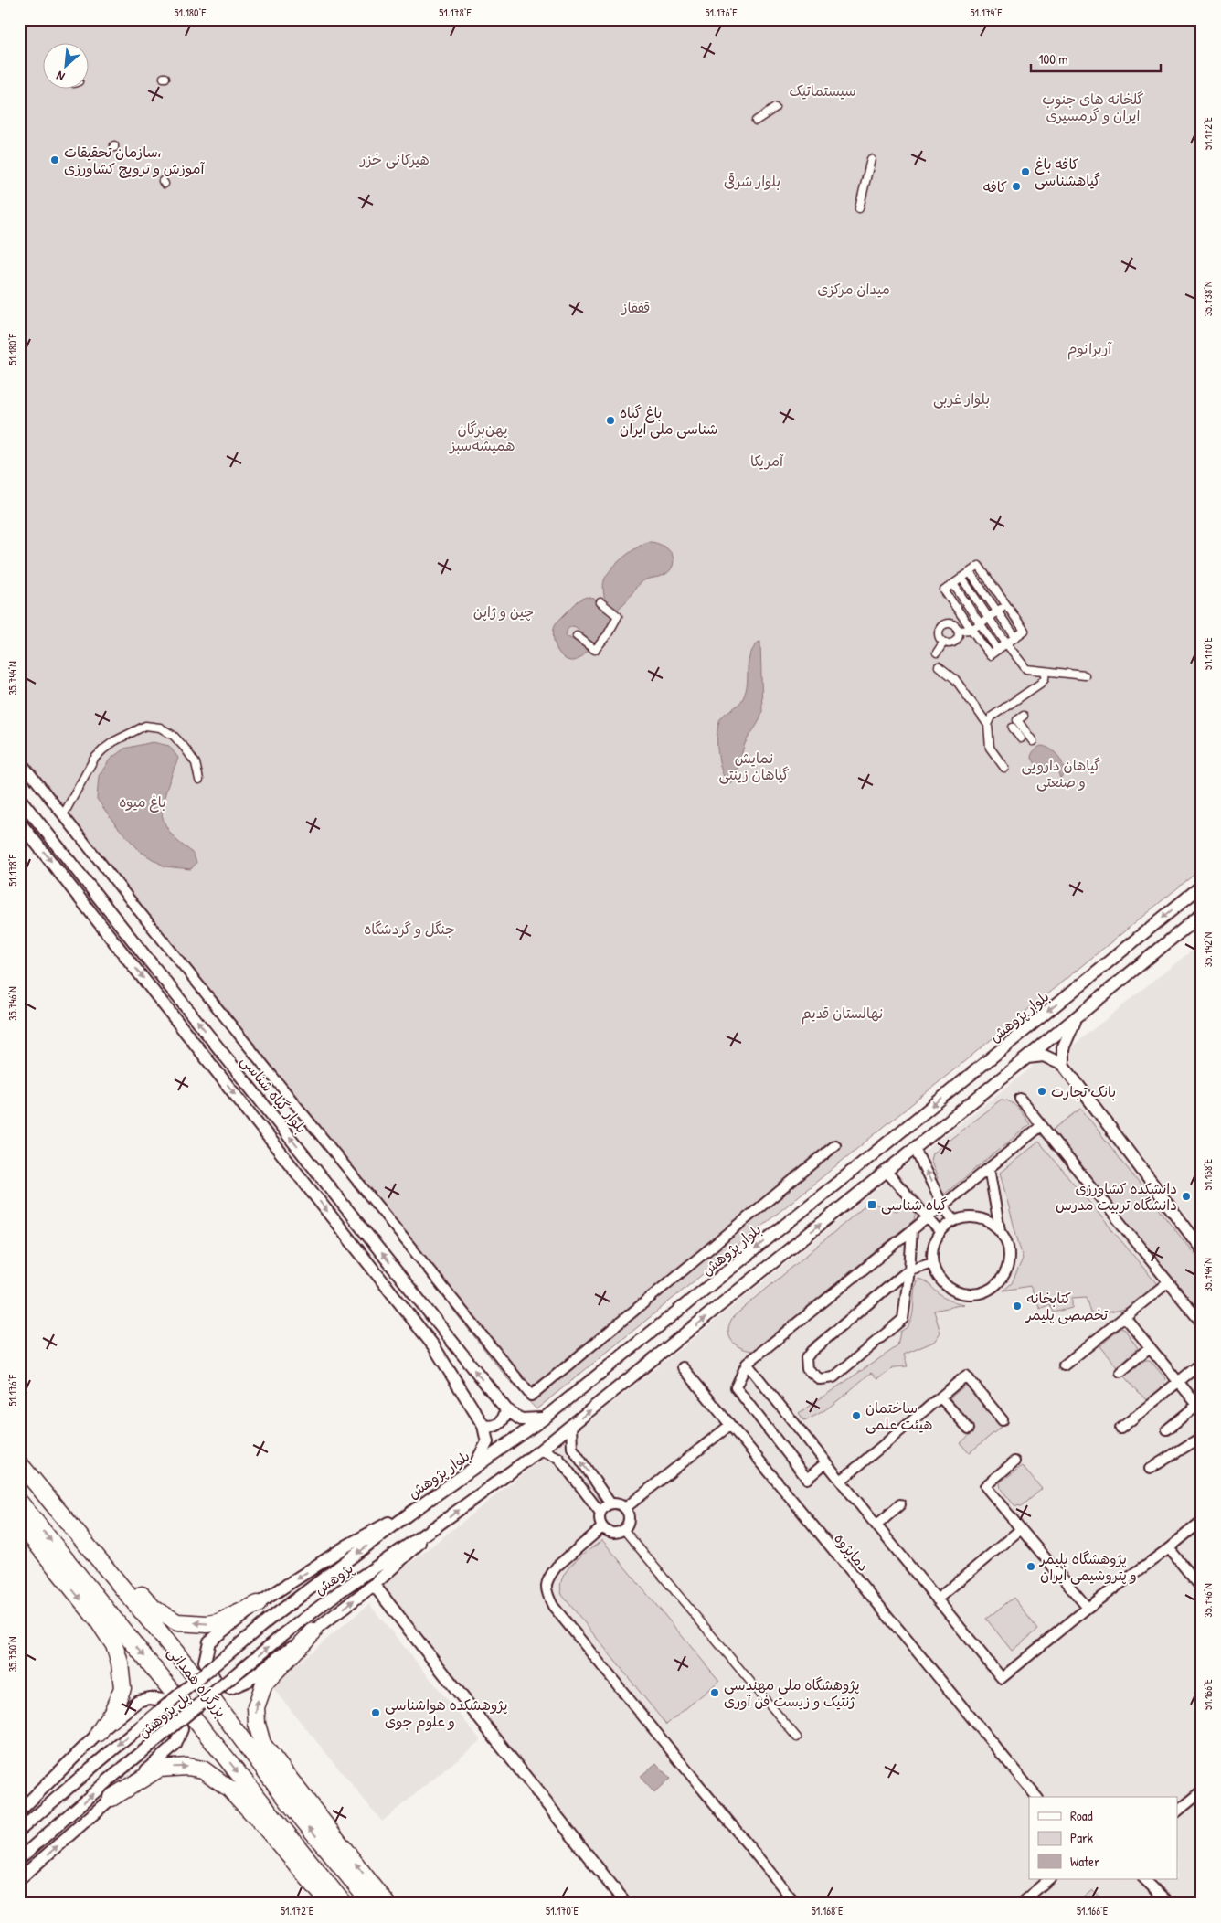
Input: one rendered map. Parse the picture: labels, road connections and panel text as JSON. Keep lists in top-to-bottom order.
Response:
{
  "streets": {
    "highway": ["بزرگراه همدانی"],
    "street": [
      "بلوار پژوهش",
      "بلوار گیاه شناسی",
      "دماپژوه",
      "پژوهش",
      "پل پژوهش"
    ]
  },
  "crossings": [
    ["بلوار پژوهش", "پل پژوهش"],
    ["پژوهش", "پل پژوهش"]
  ],
  "parks": [
    "سیستماتیک",
    "گلخانه های جنوب ایران و گرمسیری",
    "هیرکانی خزر",
    "بلوار شرقی",
    "میدان مرکزی",
    "قفقاز",
    "آربرانوم",
    "بلوار غربی",
    "پهن‌برگان همیشه‌سبز",
    "آمریکا",
    "چین و ژاپن",
    "نمایش گیاهان زینتی",
    "گیاهان دارویی و صنعتی",
    "باغ میوه",
    "جنگل و گردشگاه",
    "نهالستان قدیم"
  ],
  "places": {
    "other": [
      "سازمان تحقیقات، آموزش و ترویج کشاورزی",
      "کافه باغ گیاهشناسی",
      "کافه",
      "باغ گیاه‌ شناسی ملی ایران",
      "بانک تجارت",
      "دانشکده کشاورزی دانشگاه تربیت مدرس",
      "کتابخانه تخصصی پلیمر",
      "ساختمان هیئت علمی",
      "پژوهشگاه پلیمر و پتروشیمی ایران",
      "پژوهشگاه ملی مهندسی ژنتیک و زیست فن آوری",
      "پژوهشکده هواشناسی و علوم جوی"
    ],
    "transit": ["گیاه شناسی"]
  },
  "legend": ["Road", "Park", "Water"],
  "scale_bar": "100 m",
  "north": "bottom left",
  "coordinates": [
    "51.180°E",
    "51.178°E",
    "51.176°E",
    "51.174°E",
    "51.172°E",
    "35.738°N",
    "51.170°E",
    "35.744°N",
    "35.742°N",
    "35.746°N",
    "51.168°E",
    "35.750°N",
    "51.166°E"
  ]
}
